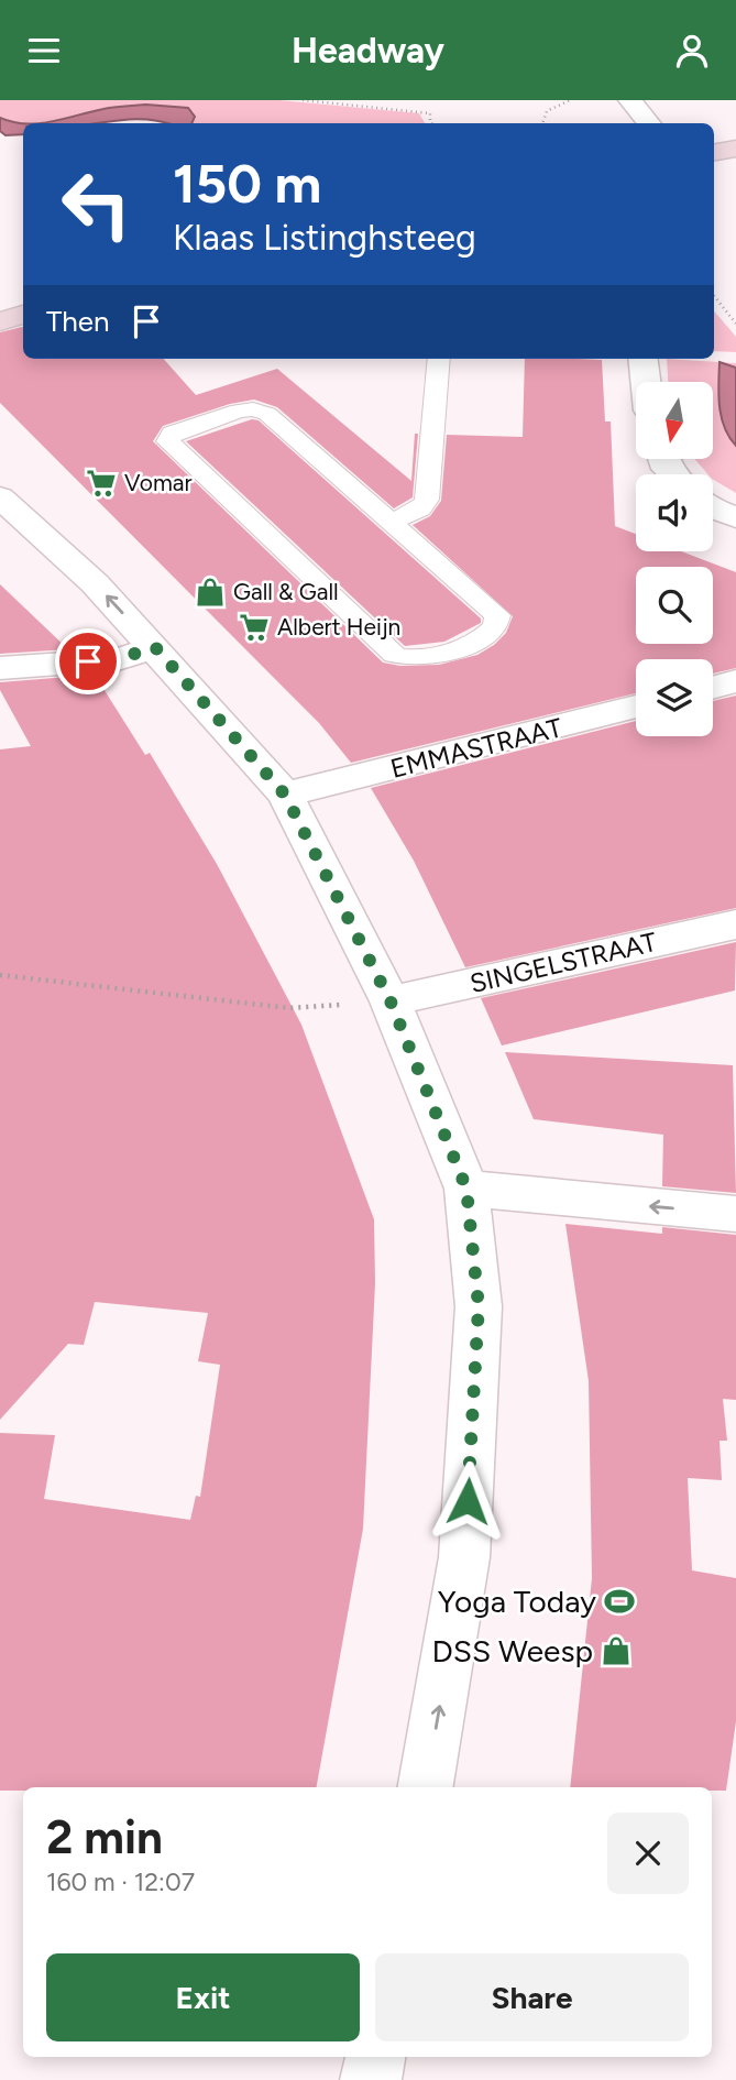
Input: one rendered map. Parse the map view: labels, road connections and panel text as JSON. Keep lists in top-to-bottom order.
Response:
{
  "streets": {
    "street": ["EMMASTRAAT", "SINGELSTRAAT"]
  },
  "places": {
    "supermarket": ["Vomar", "Albert Heijn"],
    "shop": ["Gall & Gall", "DSS Weesp"],
    "sports": ["Yoga Today"]
  },
  "north": "bottom",
  "page": {
    "header": "Headway",
    "turn": ["150 m", "Klaas Listinghsteeg"],
    "then": "Then",
    "heading": ["2 min", "160 m · 12:07"],
    "buttons": ["Exit", "Share"]
  }
}
